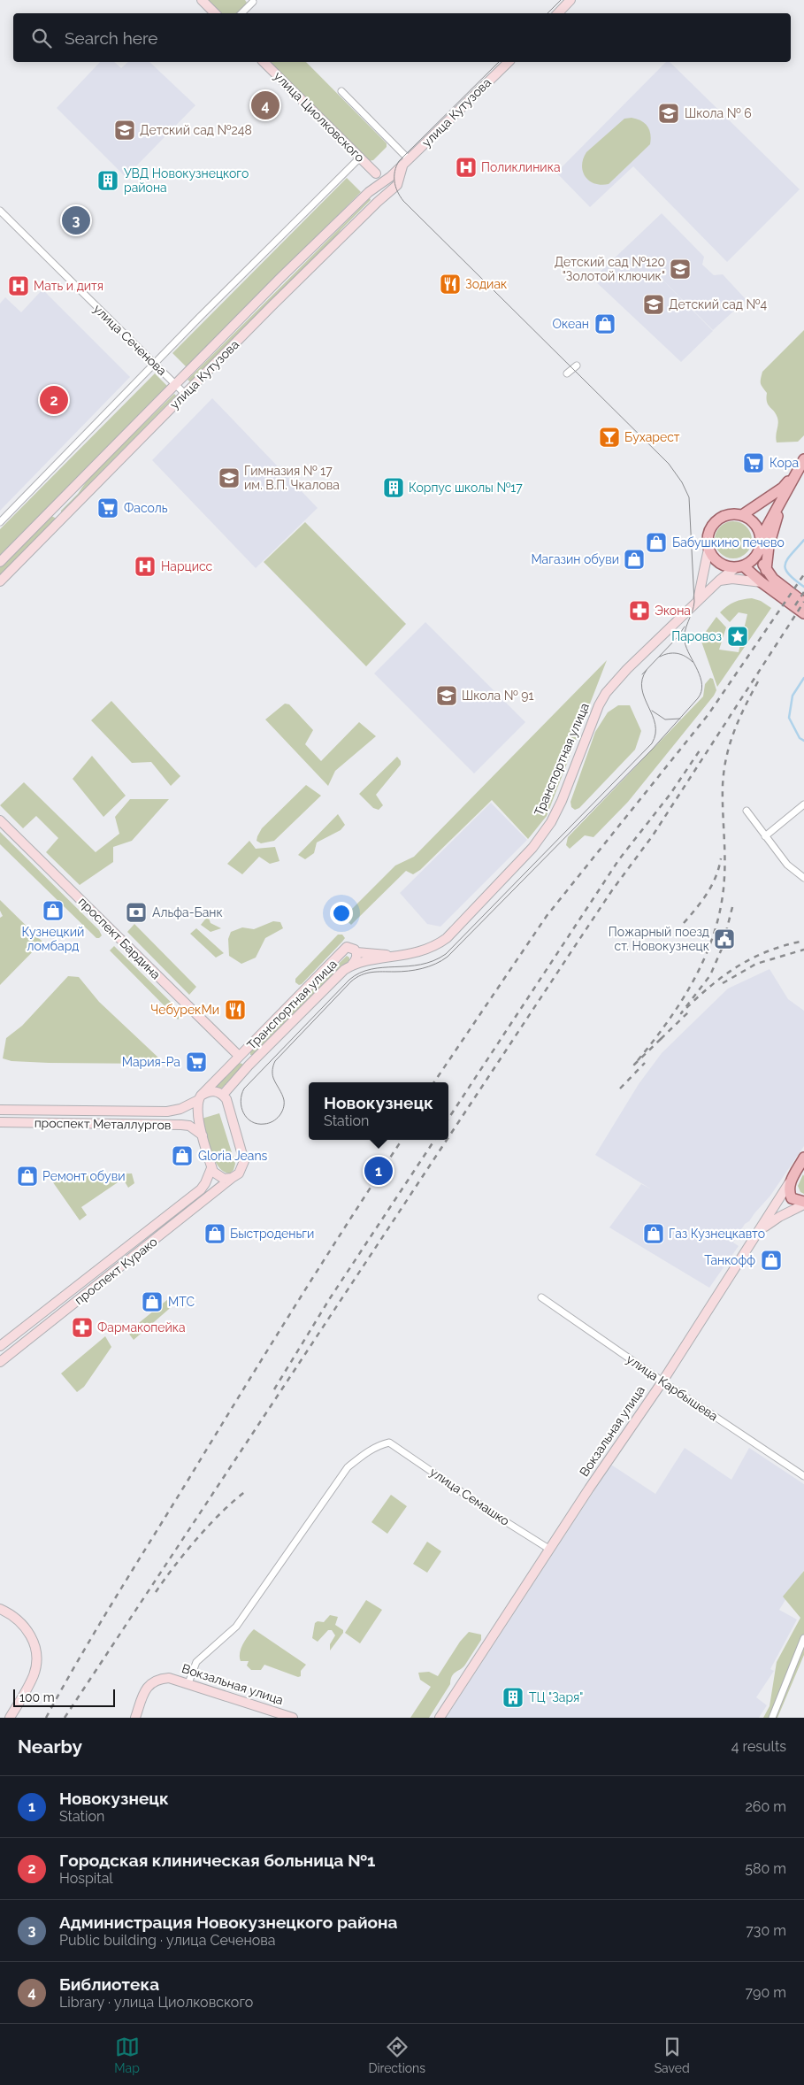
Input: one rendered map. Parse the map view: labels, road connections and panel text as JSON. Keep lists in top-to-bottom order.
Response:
{
  "streets": {
    "main road": [
      "улица Кутузова",
      "улица Циолковского",
      "Транспортная улица",
      "проспект Бардина",
      "проспект Металлургов",
      "проспект Курако",
      "Вокзальная улица"
    ],
    "street": ["улица Сеченова", "улица Карбышева", "улица Семашко"]
  },
  "crossings": [
    ["улица Кутузова", "улица Сеченова"],
    ["Транспортная улица", "проспект Бардина"],
    ["Транспортная улица", "проспект Металлургов"],
    ["Транспортная улица", "проспект Курако"],
    ["улица Карбышева", "Вокзальная улица"],
    ["Вокзальная улица", "улица Семашко"]
  ],
  "places": {
    "school or university": [
      "Школа № 6",
      "Детский сад №248",
      "Детский сад №120 \"Золотой ключик\"",
      "Детский сад №4",
      "Гимназия № 17 им. В.П. Чкалова",
      "Школа № 91"
    ],
    "hospital": ["Поликлиника", "Мать и дитя", "Нарцисс"],
    "building": ["УВД Новокузнецкого района", "Корпус школы №17", "ТЦ \"Заря\""],
    "restaurant": ["Зодиак", "ЧебурекМи"],
    "shop": [
      "Океан",
      "Бабушкино печево",
      "Магазин обуви",
      "Кузнецкий ломбард",
      "Gloria Jeans",
      "Ремонт обуви",
      "Быстроденьги",
      "Газ Кузнецкавто",
      "Танкофф",
      "МТС"
    ],
    "bar": ["Бухарест"],
    "supermarket": ["Кора", "Фасоль", "Мария-Ра"],
    "pharmacy": ["Экона", "Фармакопейка"],
    "place": ["Паровоз"],
    "bank": ["Альфа-Банк"],
    "public building": ["Пожарный поезд ст. Новокузнецк"]
  },
  "scale_bar": "100 m",
  "page": {
    "search": "Search here",
    "pins": [
      "4",
      "3",
      "2",
      "1"
    ],
    "popup": ["Новокузнецк", "Station"],
    "scale": "100 m",
    "heading": ["Nearby", "4 results"],
    "list": [
      {
        "mark": "1",
        "name": "Новокузнецк",
        "note": "Station",
        "value": "260 m"
      },
      {
        "mark": "2",
        "name": "Городская клиническая больница №1",
        "note": "Hospital",
        "value": "580 m"
      },
      {
        "mark": "3",
        "name": "Администрация Новокузнецкого района",
        "note": "Public building · улица Сеченова",
        "value": "730 m"
      },
      {
        "mark": "4",
        "name": "Библиотека",
        "note": "Library · улица Циолковского",
        "value": "790 m"
      }
    ],
    "nav": ["Map", "Directions", "Saved"]
  }
}
